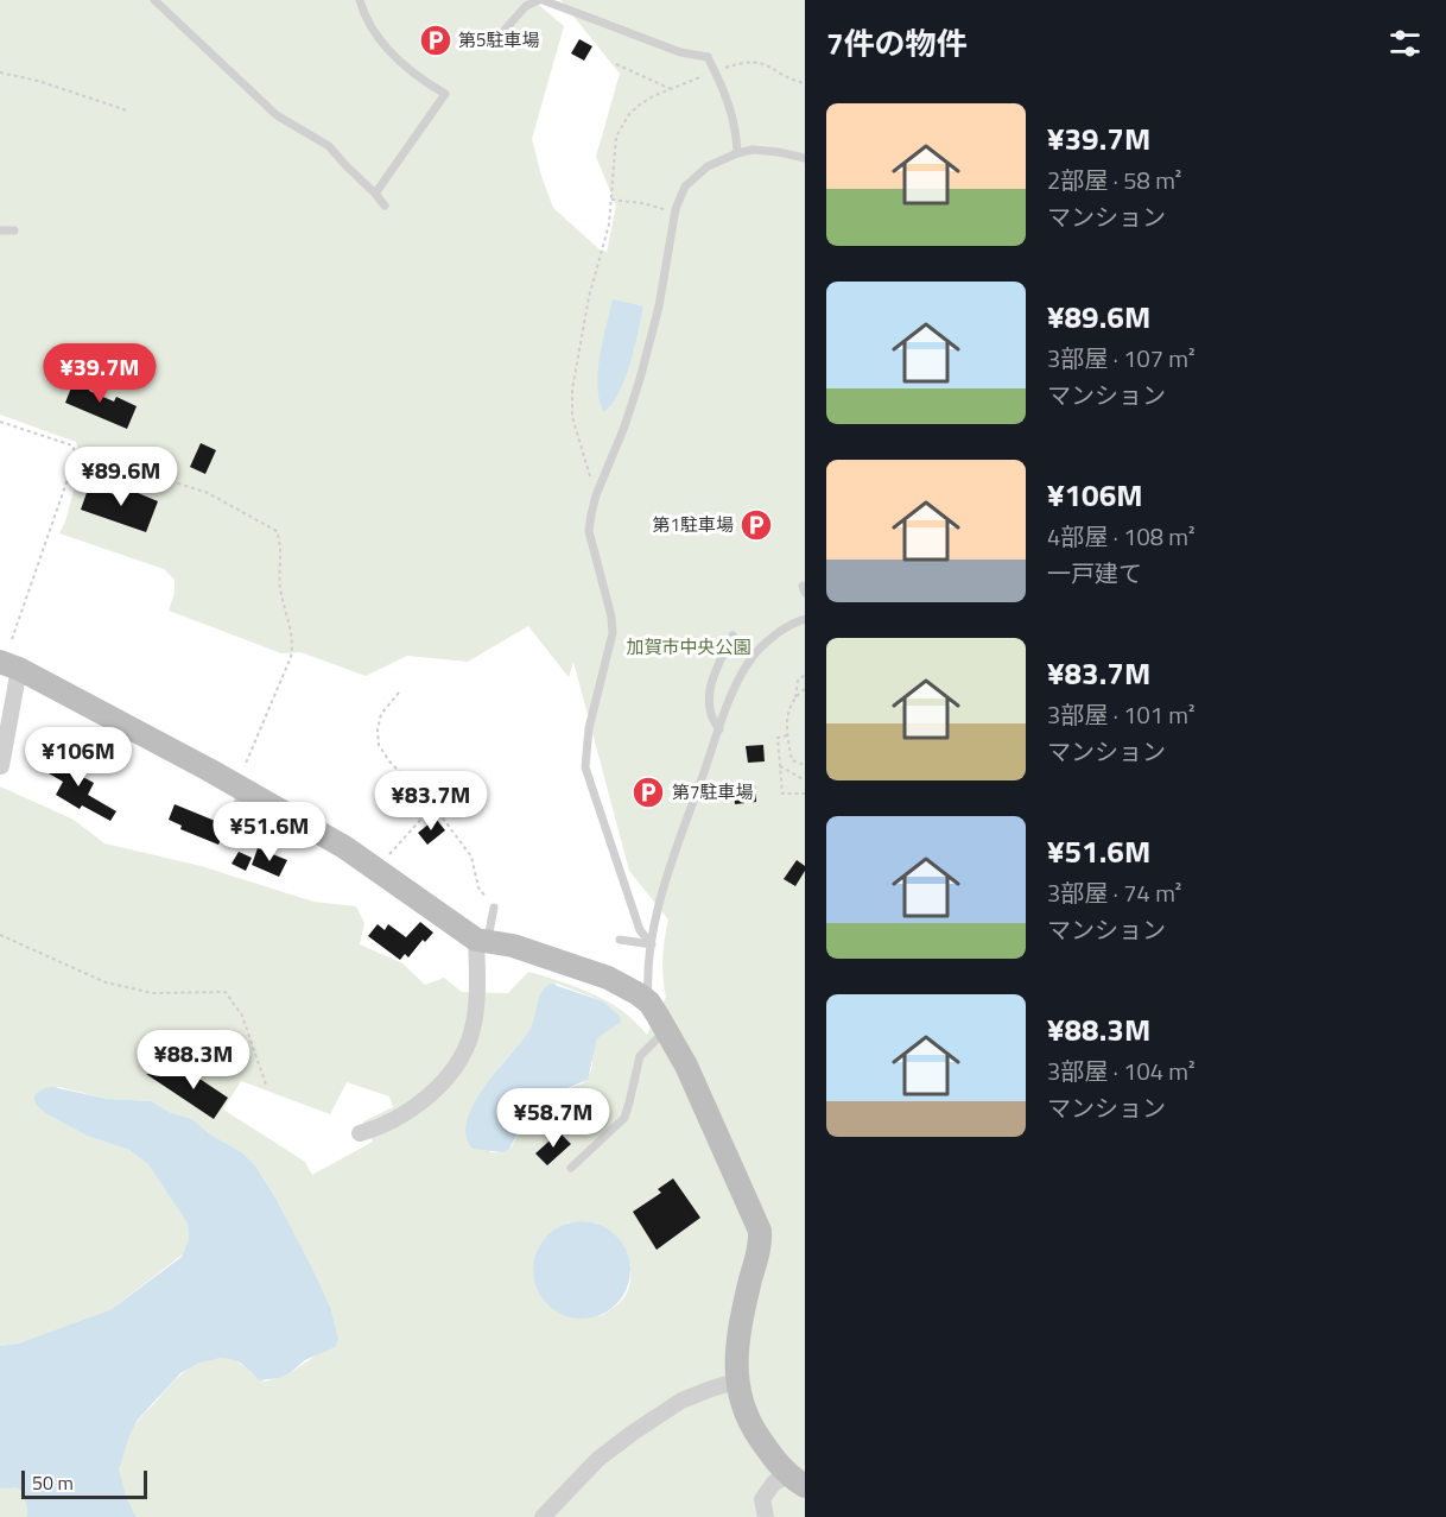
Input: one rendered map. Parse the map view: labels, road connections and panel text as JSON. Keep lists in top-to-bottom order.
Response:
{
  "parks": ["加賀市中央公園"],
  "places": {
    "parking": ["第5駐車場", "第1駐車場", "第7駐車場"]
  },
  "scale_bar": "50 m",
  "page": {
    "heading": "7件の物件",
    "list": [
      {
        "name": "¥39.7M",
        "note": "2部屋 · 58 m² · マンション"
      },
      {
        "name": "¥89.6M",
        "note": "3部屋 · 107 m² · マンション"
      },
      {
        "name": "¥106M",
        "note": "4部屋 · 108 m² · 一戸建て"
      },
      {
        "name": "¥83.7M",
        "note": "3部屋 · 101 m² · マンション"
      },
      {
        "name": "¥51.6M",
        "note": "3部屋 · 74 m² · マンション"
      },
      {
        "name": "¥88.3M",
        "note": "3部屋 · 104 m² · マンション"
      }
    ],
    "price": [
      "¥39.7M",
      "¥89.6M",
      "¥106M",
      "¥83.7M",
      "¥51.6M",
      "¥88.3M",
      "¥58.7M"
    ],
    "scale": "50 m"
  }
}
